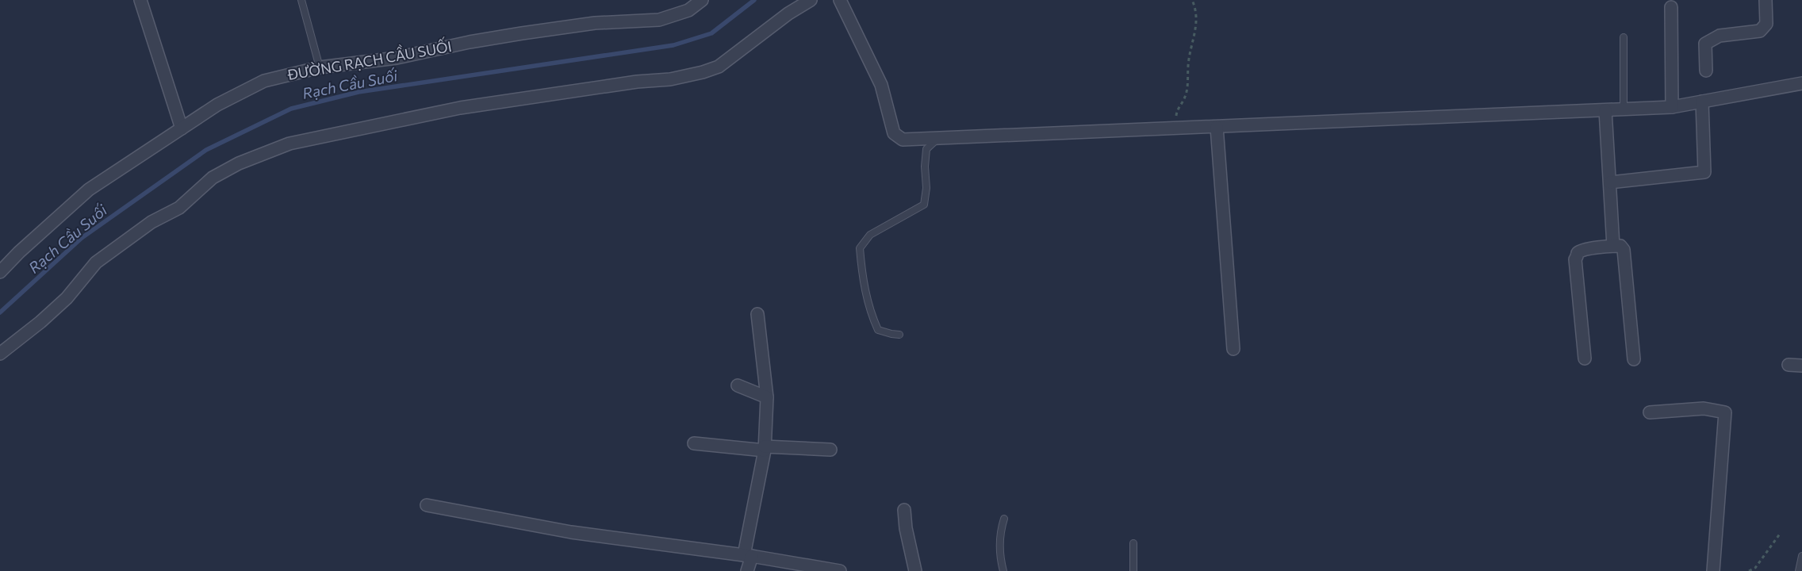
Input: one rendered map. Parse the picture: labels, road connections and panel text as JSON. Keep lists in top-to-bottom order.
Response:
{
  "streets": {
    "street": ["ĐƯỜNG RẠCH CẦU SUỐI"]
  },
  "water": ["Rạch Cầu Suối"]
}
